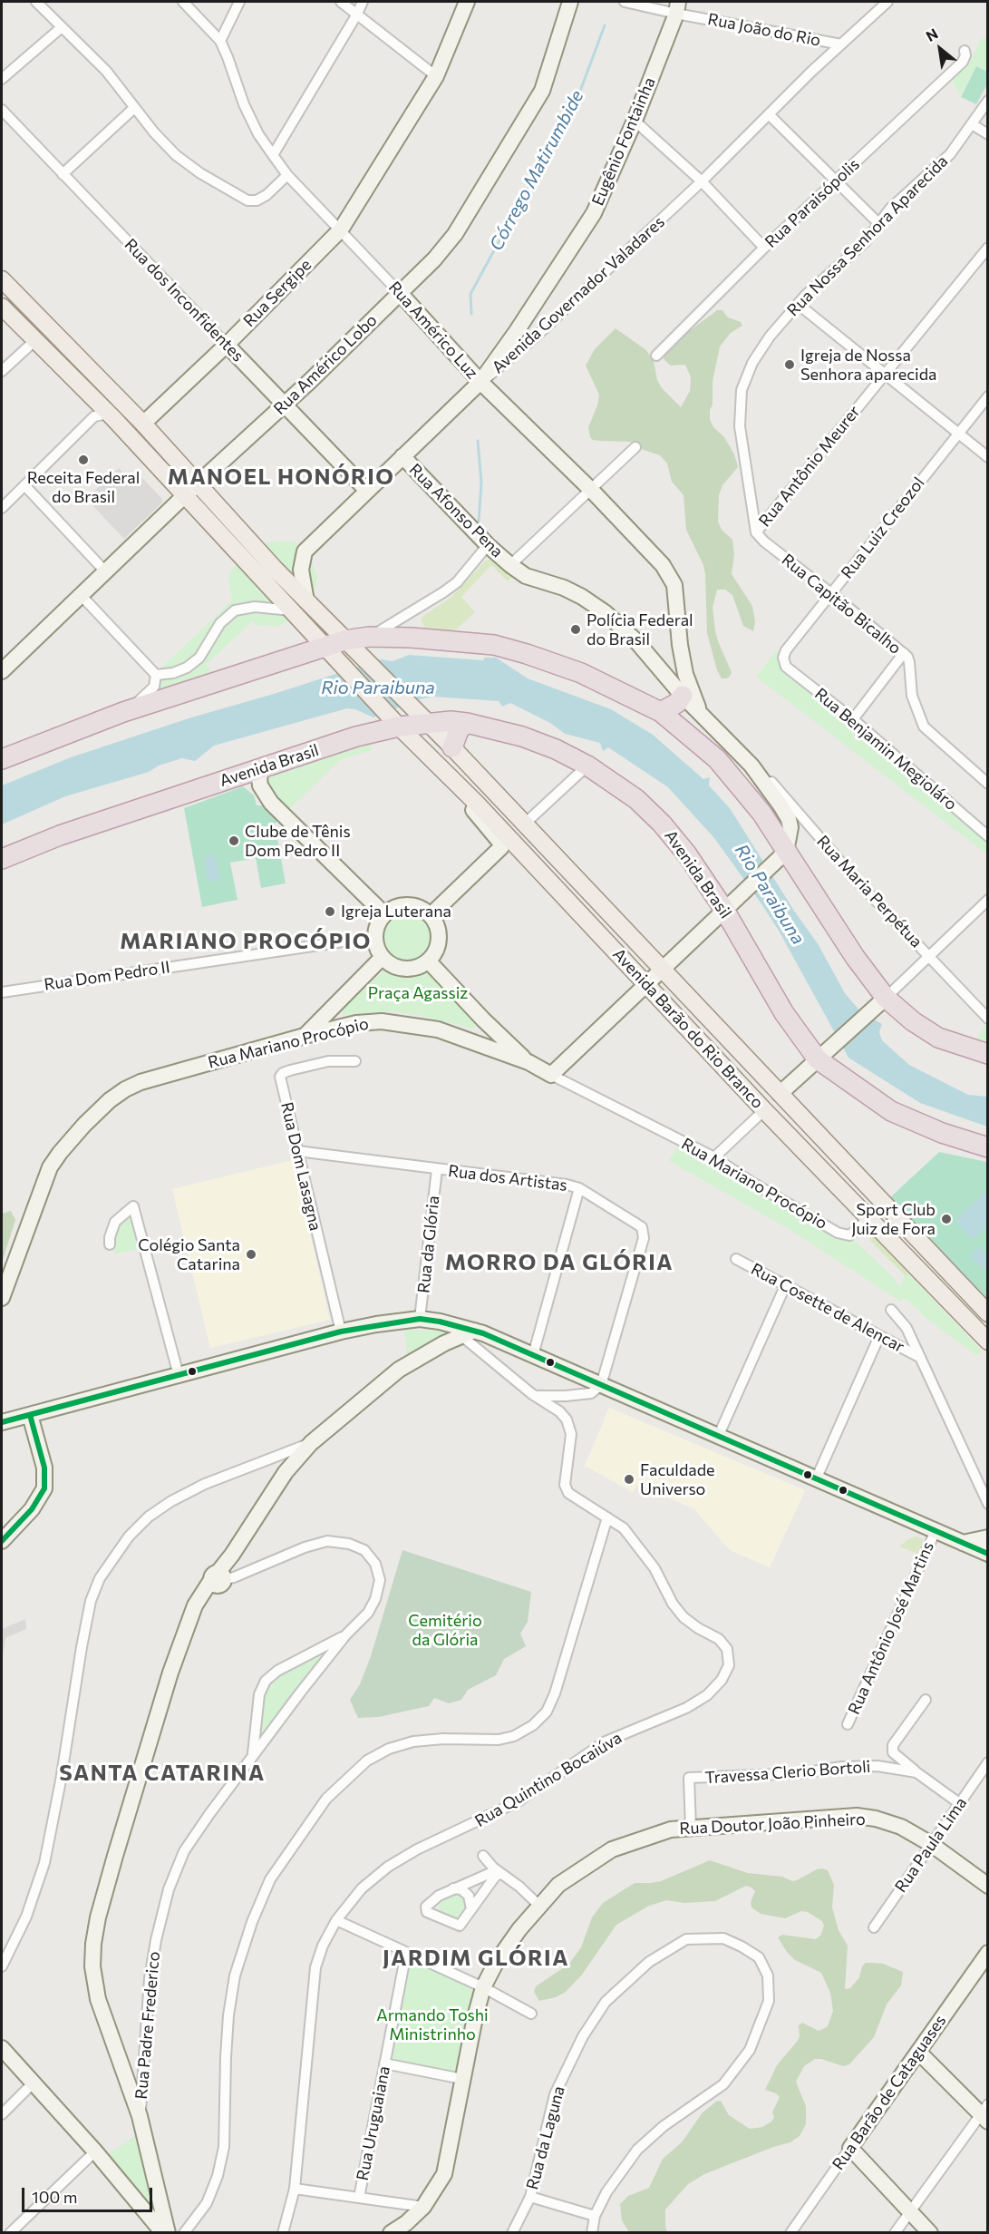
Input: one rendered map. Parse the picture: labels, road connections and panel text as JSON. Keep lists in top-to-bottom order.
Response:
{
  "streets": {
    "highway": ["Avenida Brasil"],
    "main road": ["Avenida Barão do Rio Branco"],
    "street": [
      "Rua João do Rio",
      "Eugênio Fontainha",
      "Rua Paraisópolis",
      "Rua Nossa Senhora Aparecida",
      "Rua Sergipe",
      "Avenida Governador Valadares",
      "Rua dos Inconfidentes",
      "Rua Américo Luz",
      "Rua Américo Lobo",
      "Rua Antônio Meurer",
      "Rua Afonso Pena",
      "Rua Luiz Creozol",
      "Rua Capitão Bicalho",
      "Rua Benjamin Megioláro",
      "Rua Maria Perpétua",
      "Rua Dom Pedro II",
      "Rua Mariano Procópio",
      "Rua Dom Lasagna",
      "Rua dos Artistas",
      "Rua da Glória",
      "Rua Cosette de Alencar",
      "Rua Antônio José Martins",
      "Travessa Clerio Bortoli",
      "Rua Quintino Bocaiúva",
      "Rua Doutor João Pinheiro",
      "Rua Paula Lima",
      "Rua Padre Frederico",
      "Rua Barão de Cataguases",
      "Rua Uruguaiana",
      "Rua da Laguna"
    ]
  },
  "crossings": [
    ["Rua João do Rio", "Eugênio Fontainha"],
    ["Rua João do Rio", "Avenida Governador Valadares"],
    ["Eugênio Fontainha", "Avenida Governador Valadares"],
    ["Eugênio Fontainha", "Rua Américo Luz"],
    ["Rua Nossa Senhora Aparecida", "Rua Antônio Meurer"],
    ["Rua Nossa Senhora Aparecida", "Rua Capitão Bicalho"],
    ["Rua Sergipe", "Rua dos Inconfidentes"],
    ["Rua Sergipe", "Rua Américo Luz"],
    ["Avenida Governador Valadares", "Rua dos Inconfidentes"],
    ["Avenida Governador Valadares", "Rua Américo Luz"],
    ["Avenida Governador Valadares", "Rua Afonso Pena"],
    ["Rua dos Inconfidentes", "Rua Américo Lobo"],
    ["Rua Américo Luz", "Rua Américo Lobo"],
    ["Rua Américo Luz", "Rua Maria Perpétua"],
    ["Rua Antônio Meurer", "Rua Capitão Bicalho"],
    ["Rua Afonso Pena", "Rua Maria Perpétua"],
    ["Rua Luiz Creozol", "Rua Capitão Bicalho"],
    ["Rua Luiz Creozol", "Rua Benjamin Megioláro"],
    ["Avenida Brasil", "Avenida Barão do Rio Branco"],
    ["Avenida Barão do Rio Branco", "Rua Mariano Procópio"],
    ["Rua Dom Lasagna", "Rua dos Artistas"],
    ["Rua dos Artistas", "Rua da Glória"],
    ["Travessa Clerio Bortoli", "Rua Doutor João Pinheiro"],
    ["Travessa Clerio Bortoli", "Rua Paula Lima"],
    ["Rua Doutor João Pinheiro", "Rua Paula Lima"]
  ],
  "districts": [
    "MANOEL HONÓRIO",
    "MARIANO PROCÓPIO",
    "MORRO DA GLÓRIA",
    "SANTA CATARINA",
    "JARDIM GLÓRIA"
  ],
  "water": ["Córrego Matirumbide", "Rio Paraibuna"],
  "parks": ["Praça Agassiz", "Cemitério da Glória", "Armando Toshi Ministrinho"],
  "places": [
    "Igreja de Nossa Senhora aparecida",
    "Receita Federal do Brasil",
    "Polícia Federal do Brasil",
    "Clube de Tênis Dom Pedro II",
    "Igreja Luterana",
    "Sport Club Juiz de Fora",
    "Colégio Santa Catarina",
    "Faculdade Universo"
  ],
  "scale_bar": "100 m",
  "north": "top left"
}
